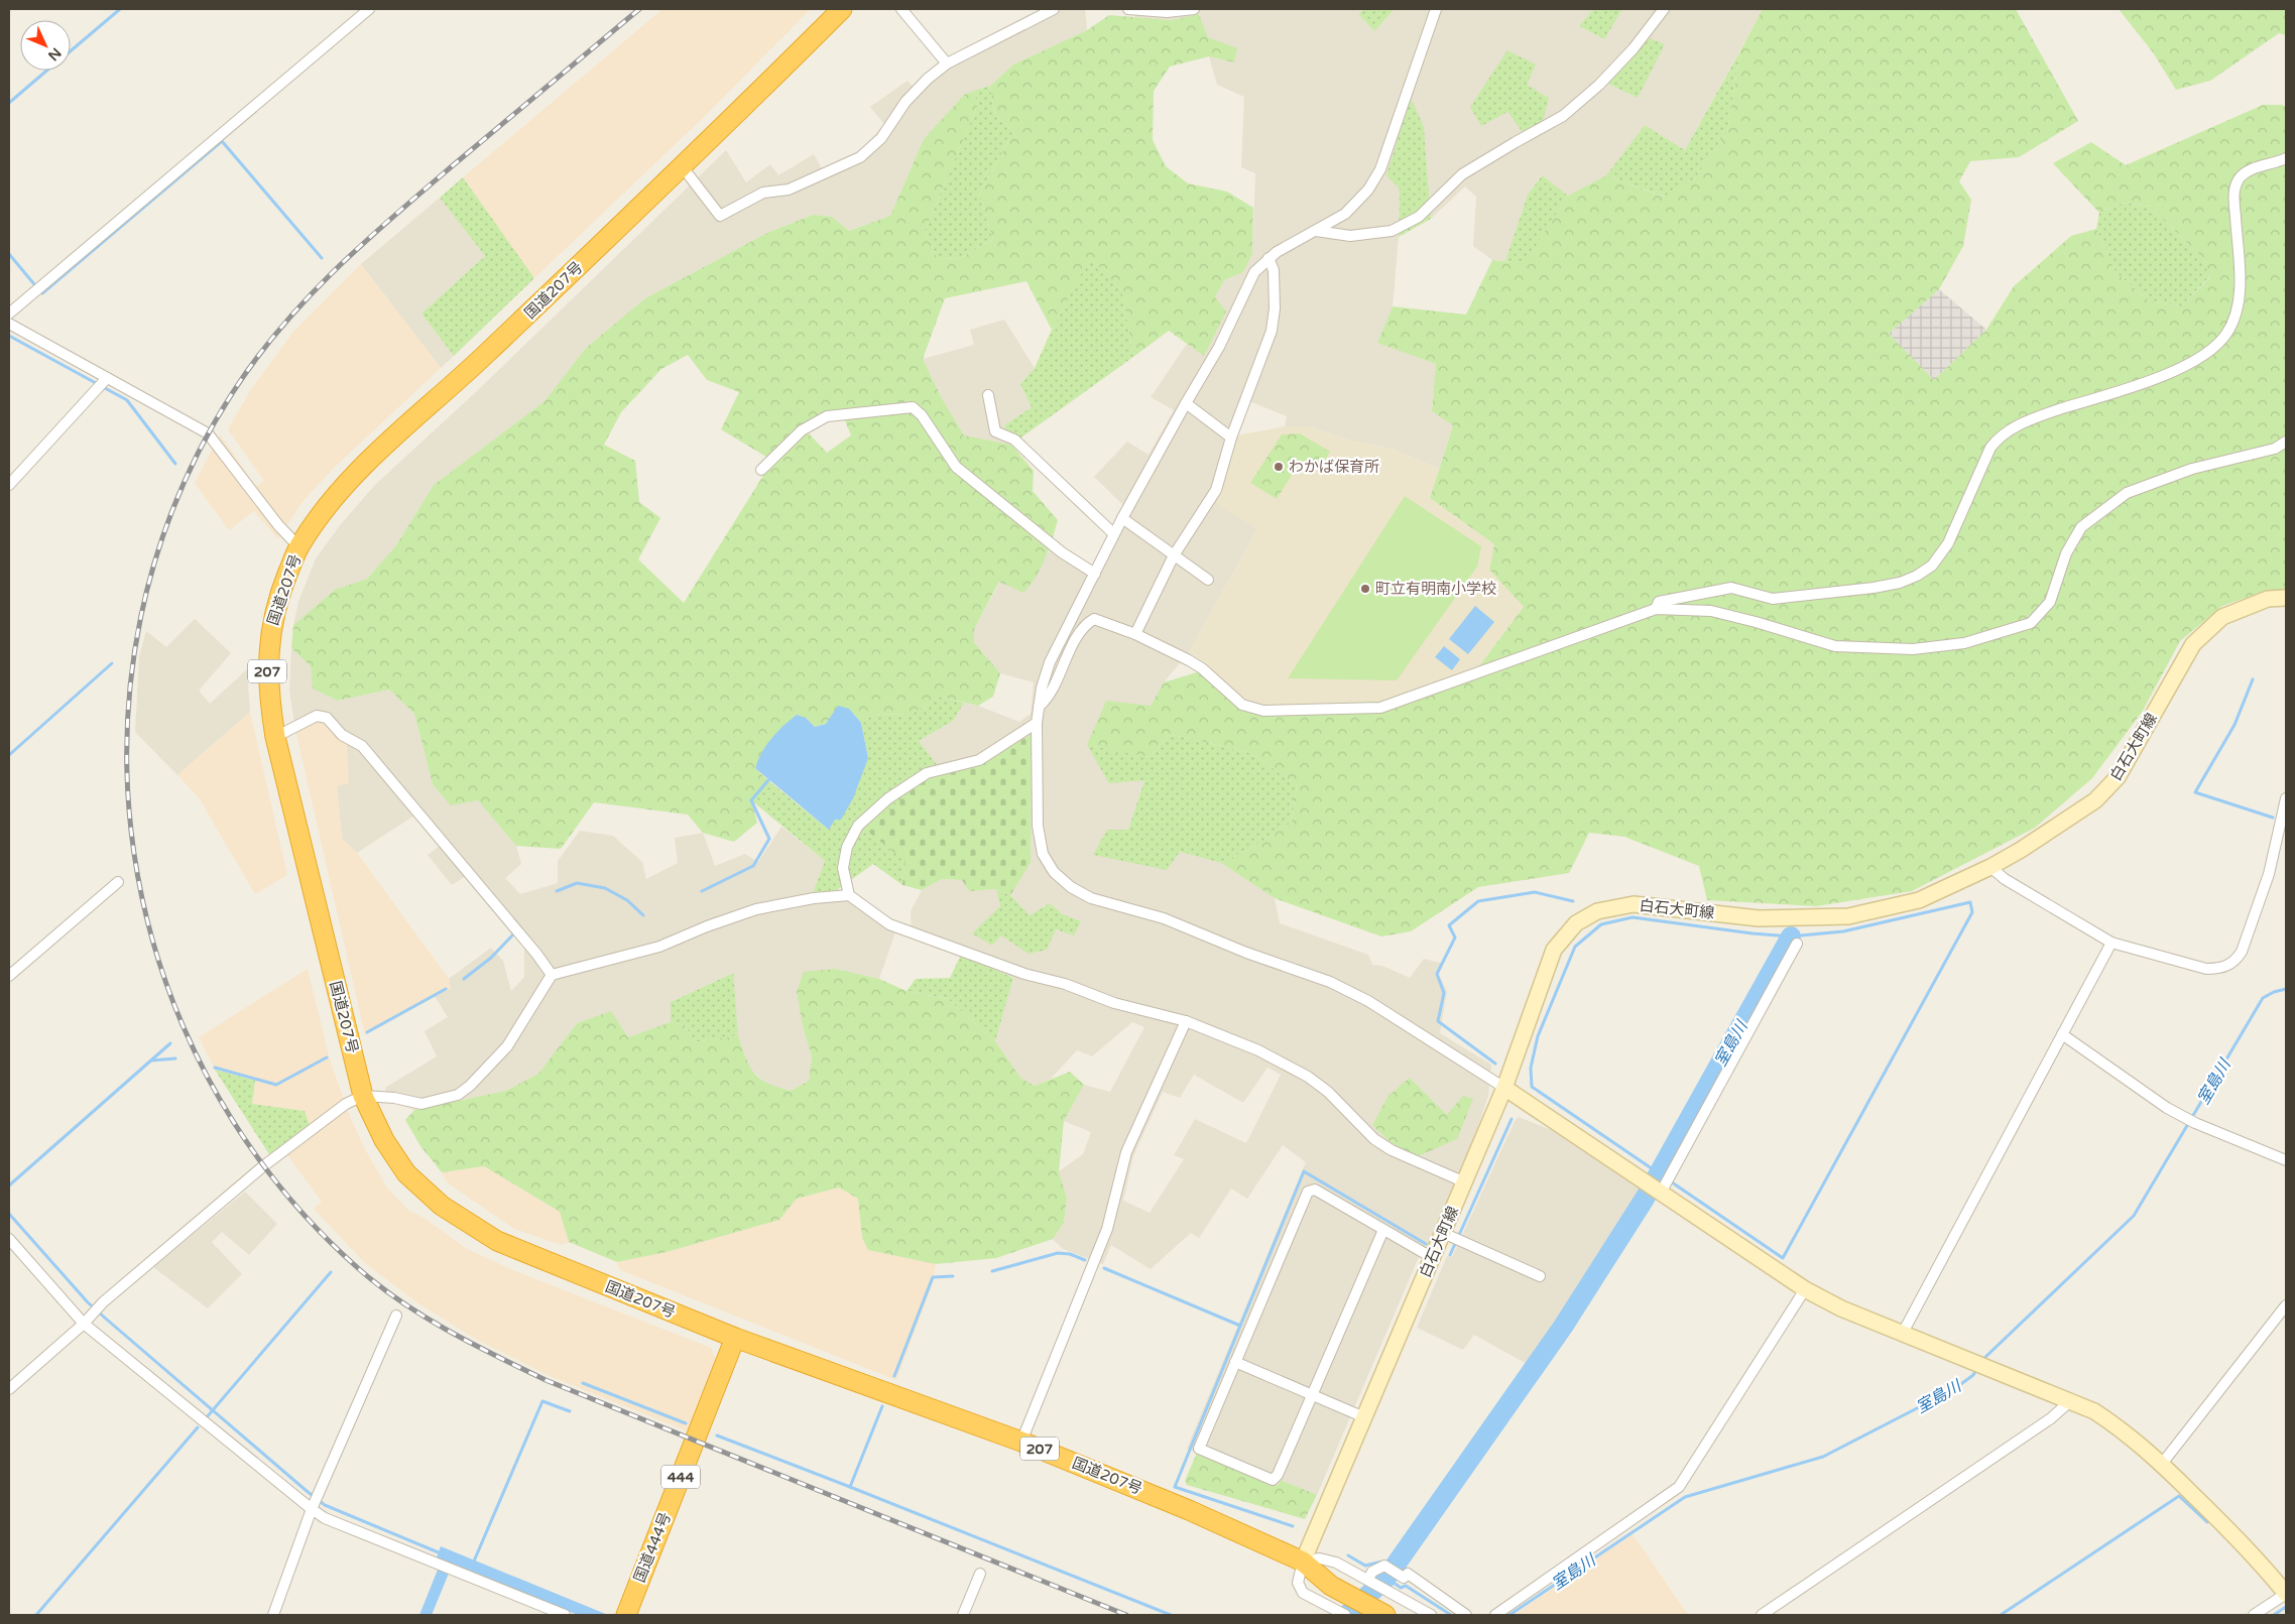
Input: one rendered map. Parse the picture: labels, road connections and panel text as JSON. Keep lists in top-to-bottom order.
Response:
{
  "streets": {
    "highway": [
      "国道207号",
      "207",
      "444",
      "国道444号"
    ],
    "main road": ["白石大町線"]
  },
  "crossings": [
    ["国道207号", "白石大町線"],
    ["国道207号", "国道444号"]
  ],
  "water": ["室島川"],
  "places": ["わかば保育所", "町立有明南小学校"],
  "north": "bottom right"
}
